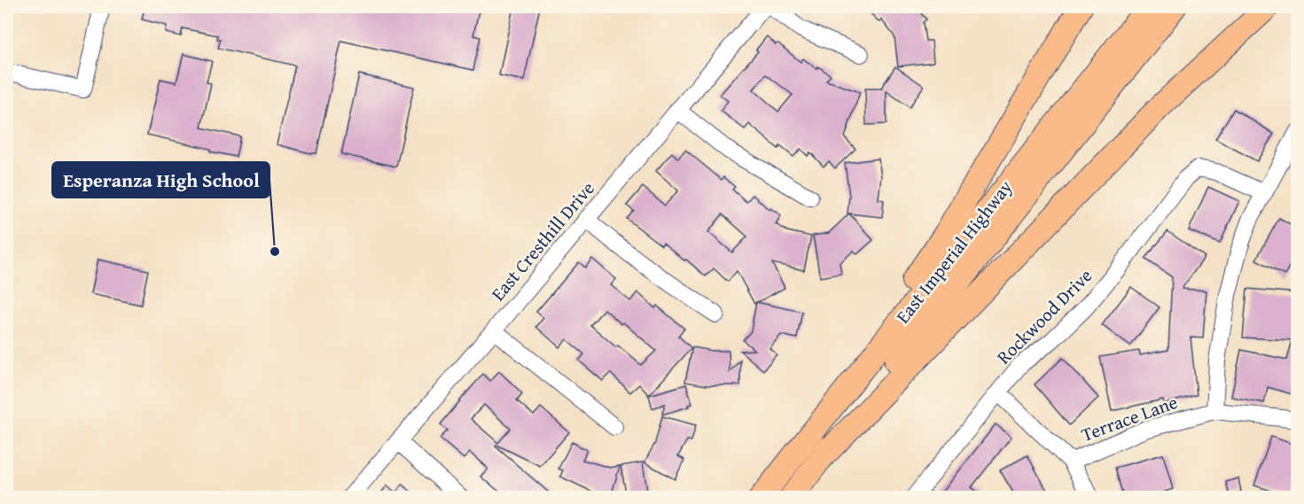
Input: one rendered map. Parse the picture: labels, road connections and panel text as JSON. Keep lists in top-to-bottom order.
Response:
{
  "streets": {
    "highway": ["East Imperial Highway"],
    "street": ["East Cresthill Drive", "Rockwood Drive", "Terrace Lane"]
  },
  "places": ["Esperanza High School"]
}
